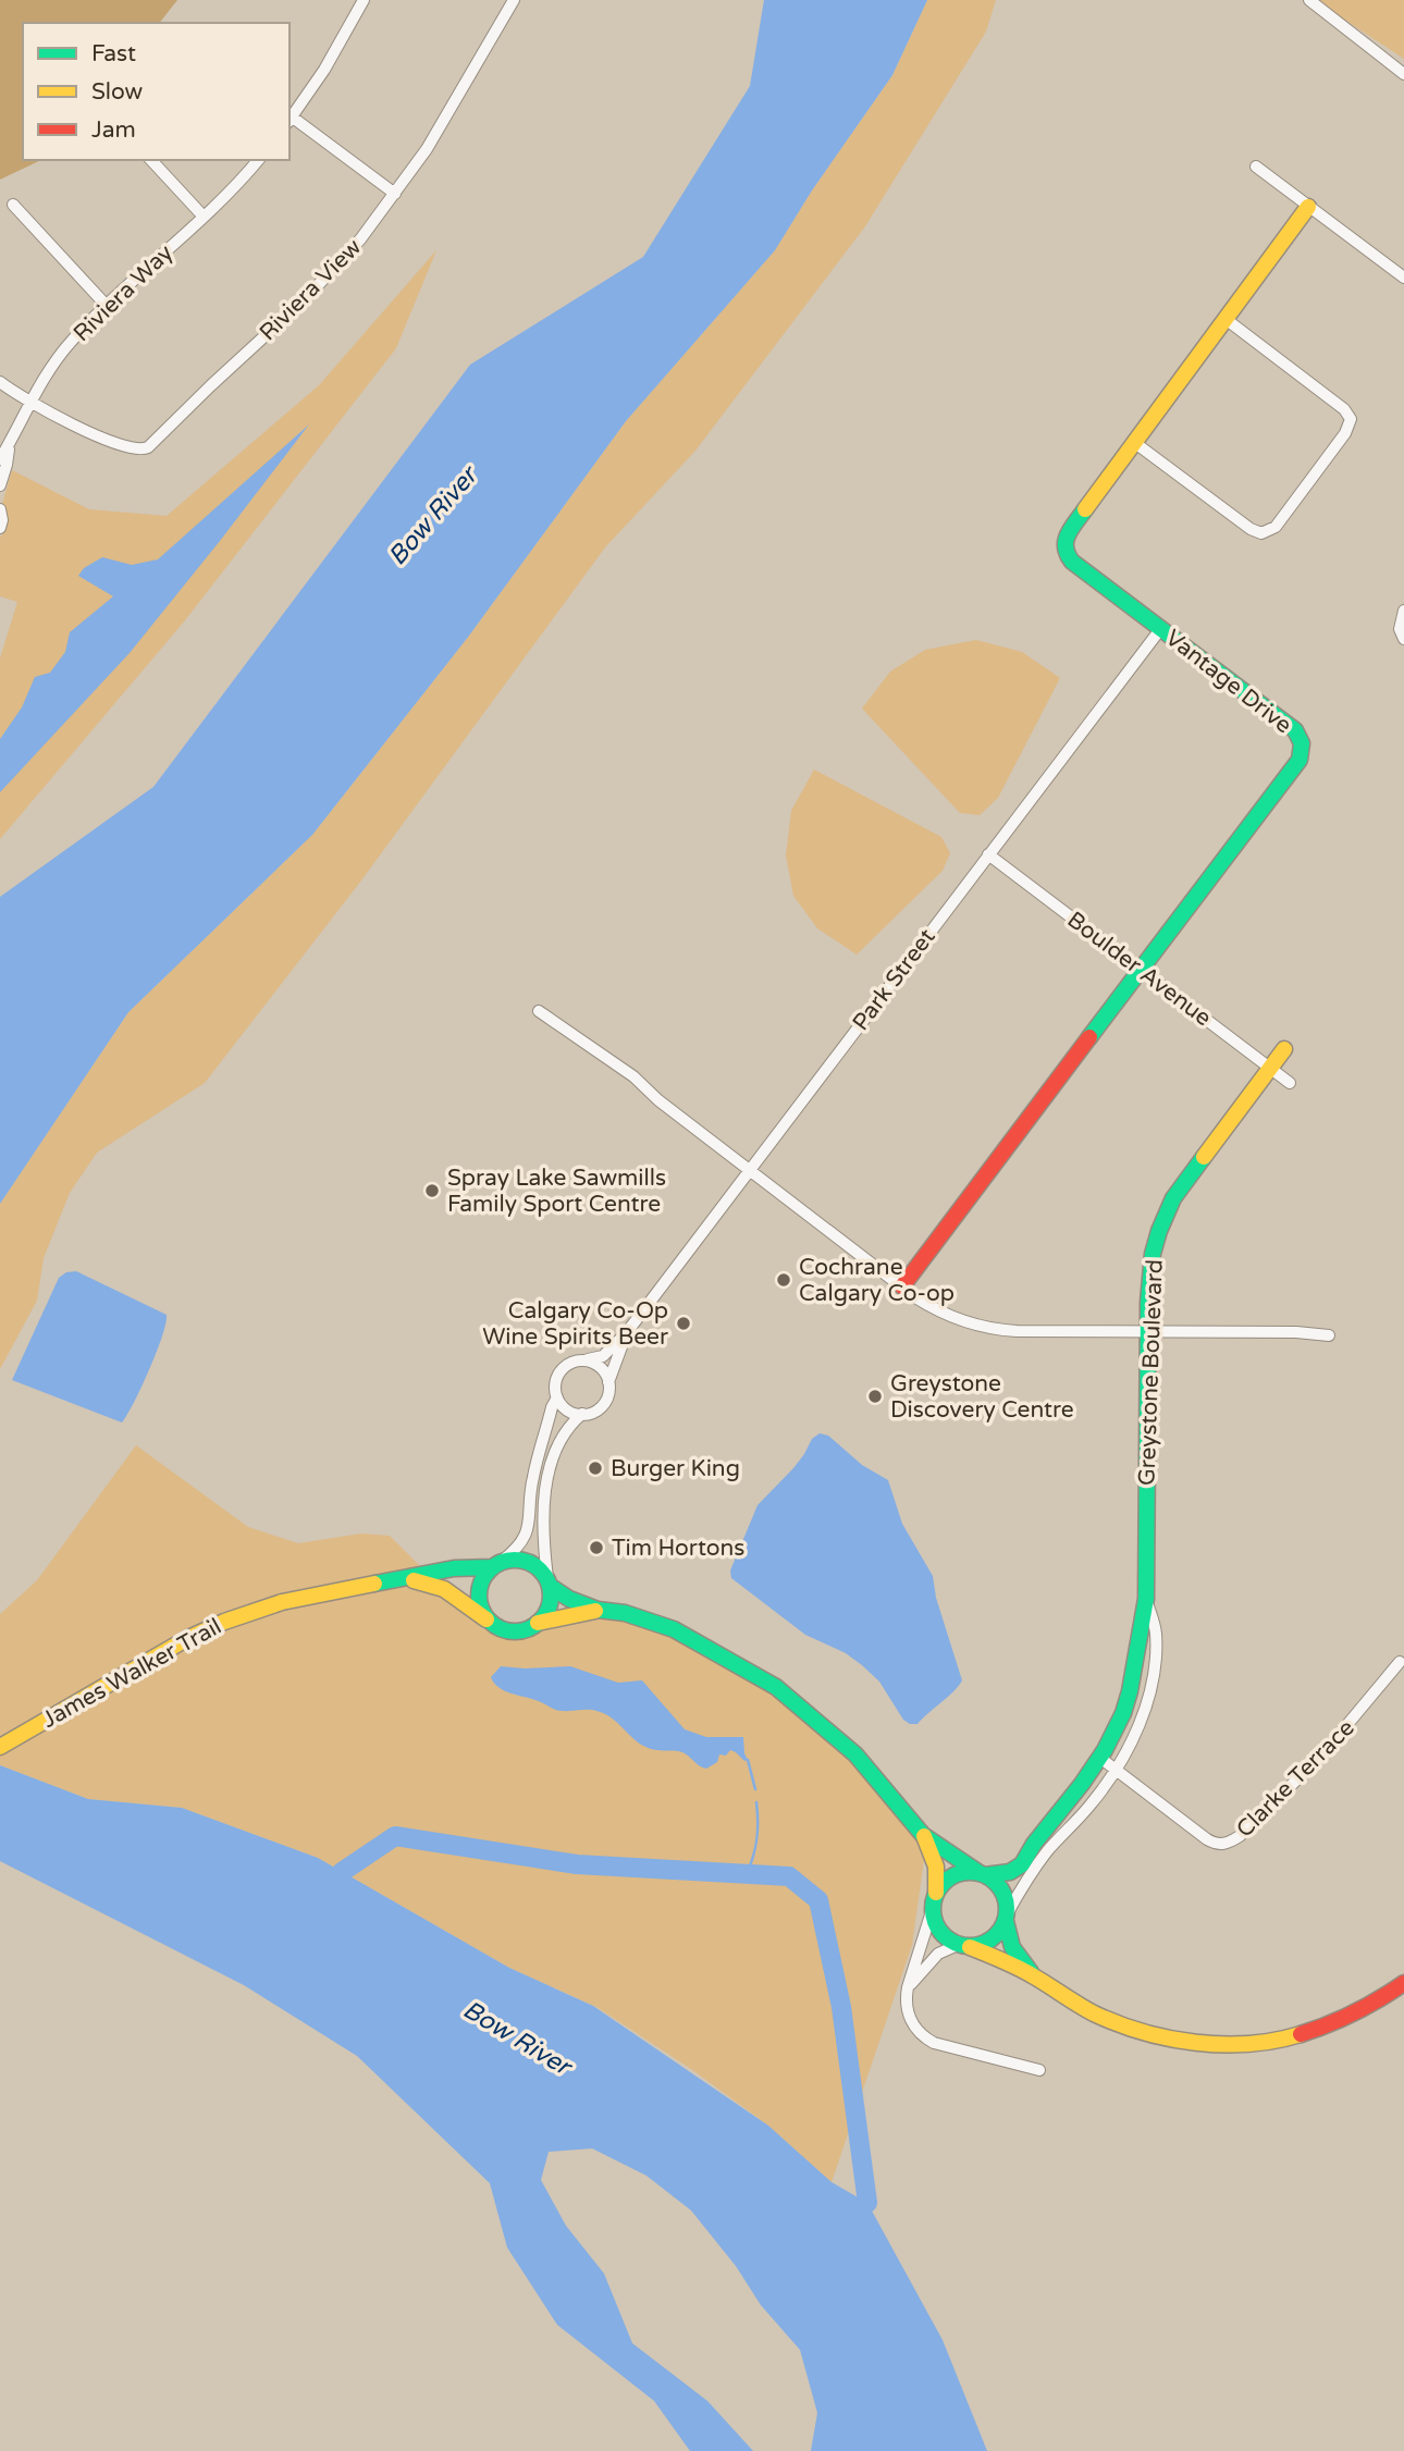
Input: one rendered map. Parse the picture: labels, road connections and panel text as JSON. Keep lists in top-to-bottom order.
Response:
{
  "streets": {
    "street": [
      "Riviera View",
      "Riviera Way",
      "Vantage Drive",
      "Boulder Avenue",
      "Park Street",
      "Greystone Boulevard",
      "James Walker Trail",
      "Clarke Terrace"
    ]
  },
  "crossings": [
    ["Riviera View", "Riviera Way"],
    ["Vantage Drive", "Boulder Avenue"],
    ["Vantage Drive", "Park Street"],
    ["Boulder Avenue", "Park Street"],
    ["Boulder Avenue", "Greystone Boulevard"],
    ["Greystone Boulevard", "Clarke Terrace"]
  ],
  "water": ["Bow River"],
  "places": [
    "Spray Lake Sawmills Family Sport Centre",
    "Cochrane Calgary Co-op",
    "Calgary Co-Op Wine Spirits Beer",
    "Greystone Discovery Centre",
    "Burger King",
    "Tim Hortons"
  ],
  "legend": ["Fast", "Slow", "Jam"]
}
